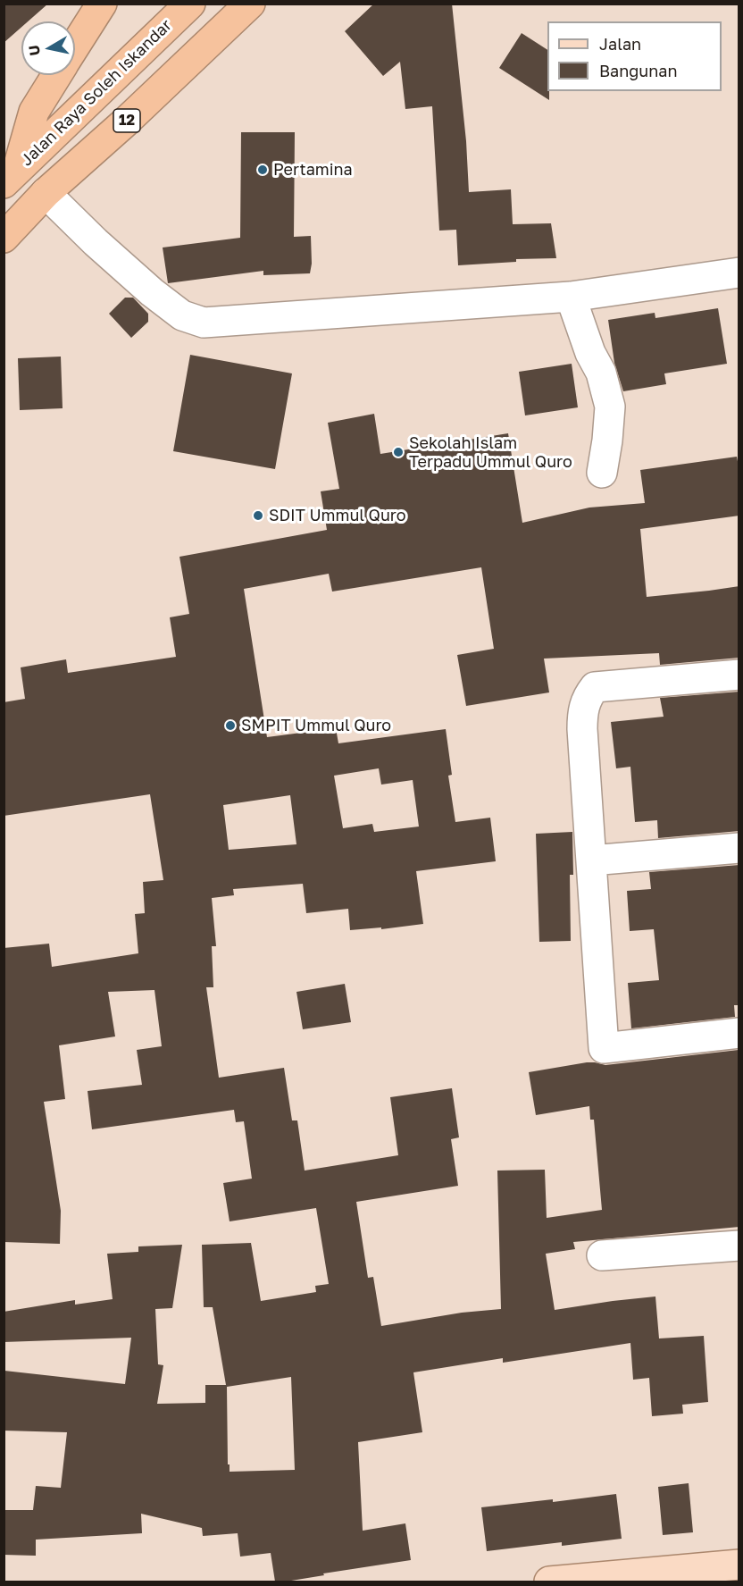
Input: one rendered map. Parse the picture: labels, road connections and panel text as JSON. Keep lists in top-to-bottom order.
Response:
{
  "streets": {
    "highway": ["Jalan Raya Soleh Iskandar", "12"]
  },
  "places": [
    "Pertamina",
    "Sekolah Islam Terpadu Ummul Quro",
    "SDIT Ummul Quro",
    "SMPIT Ummul Quro"
  ],
  "legend": ["Jalan", "Bangunan"],
  "north": "left"
}
